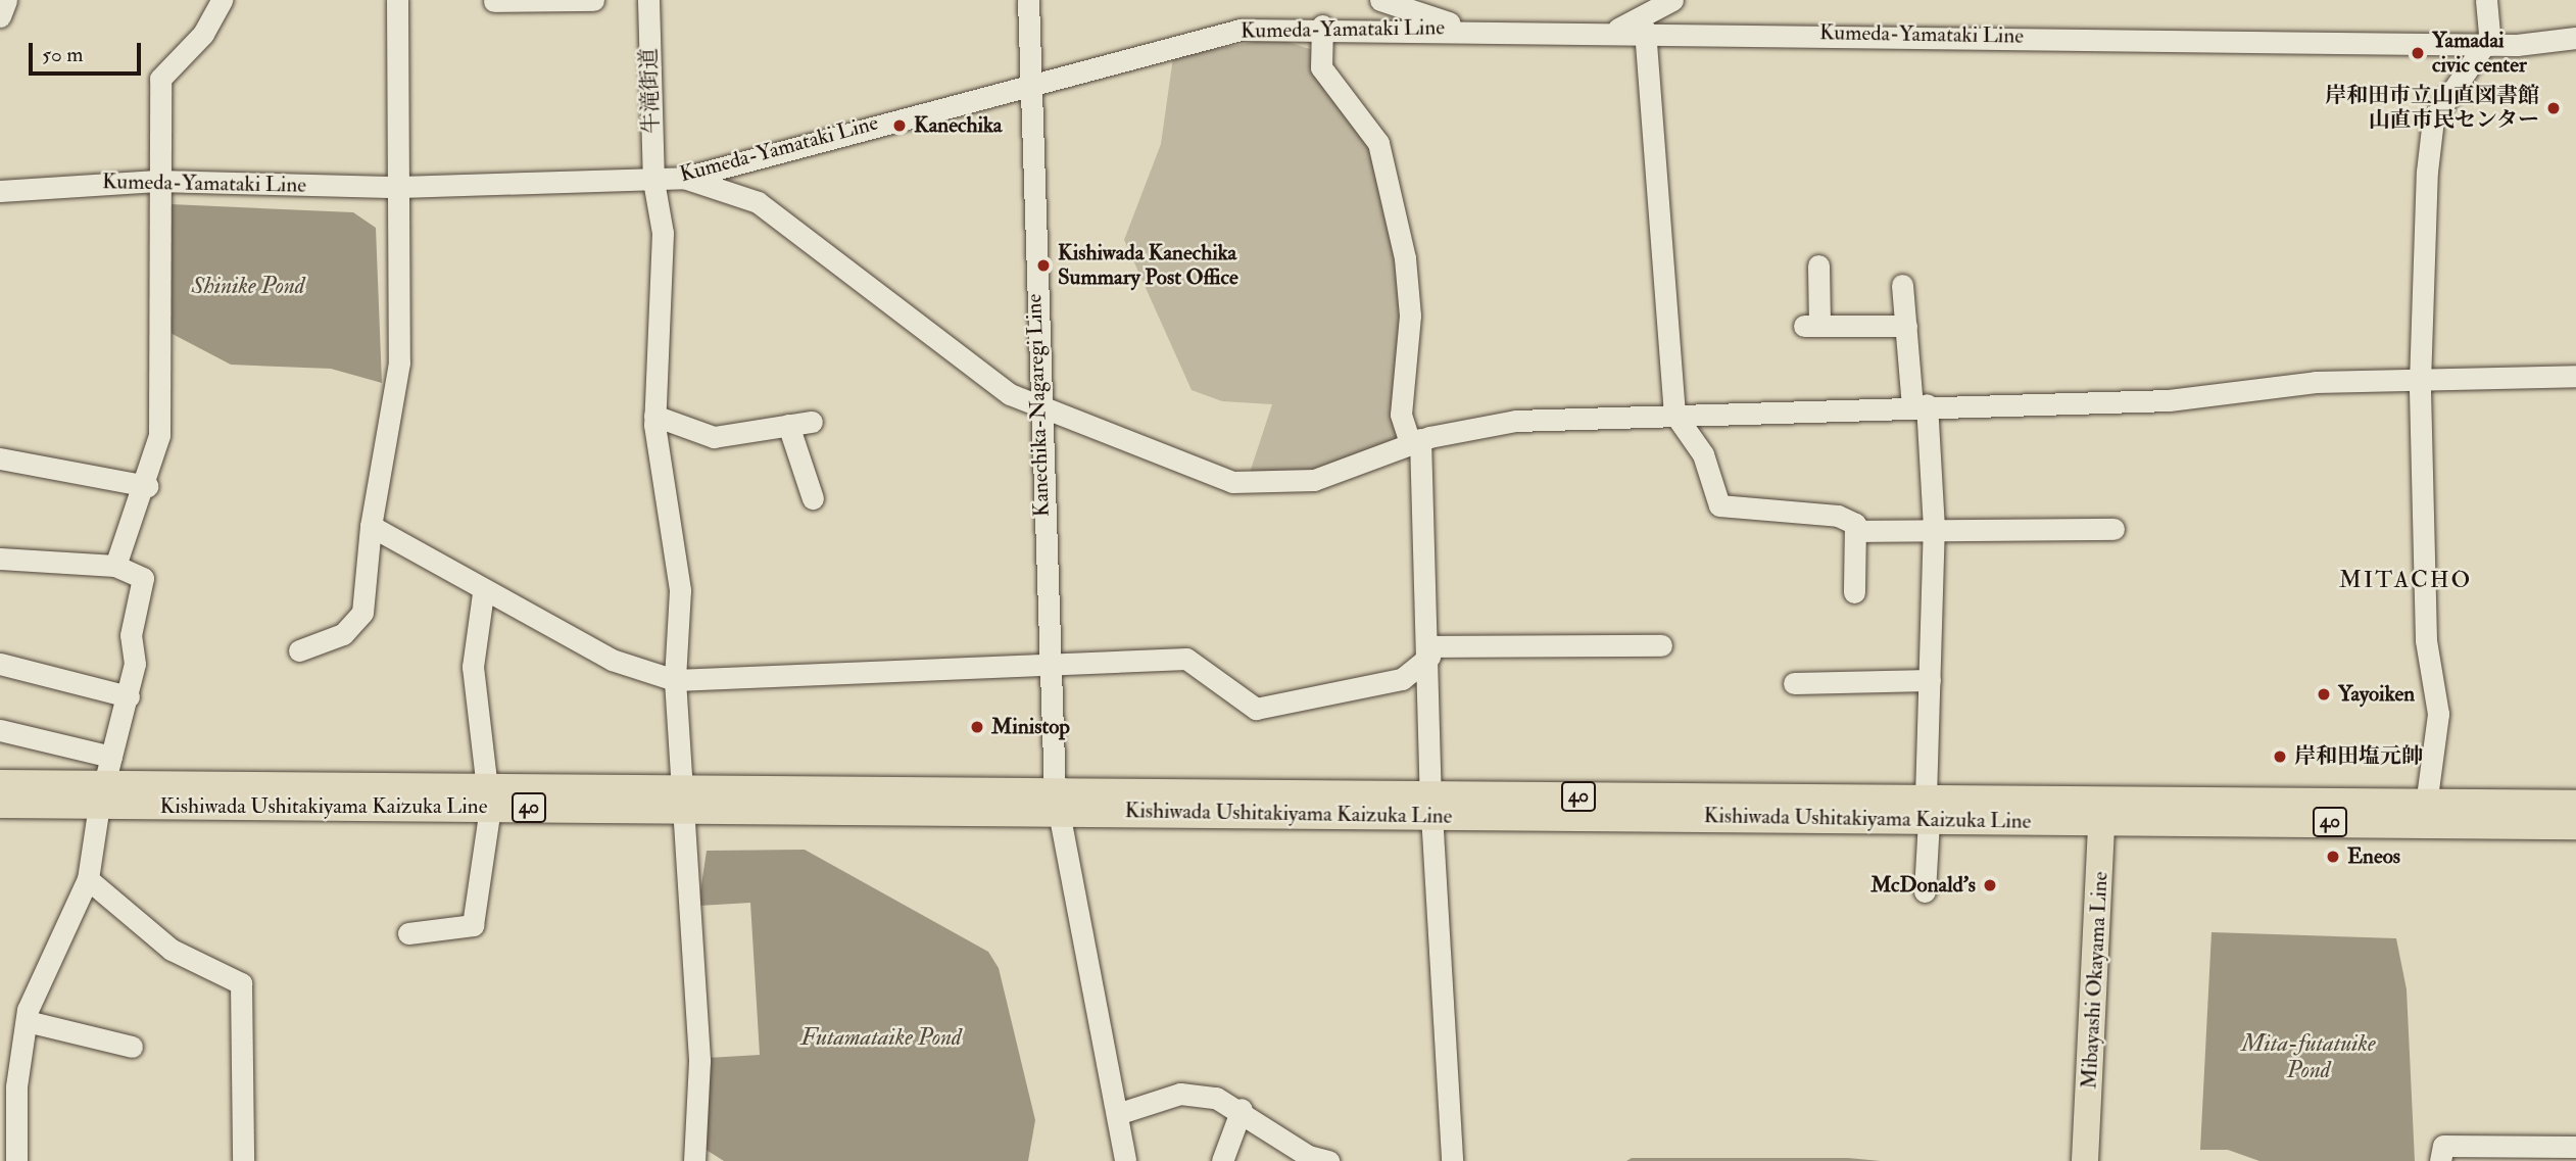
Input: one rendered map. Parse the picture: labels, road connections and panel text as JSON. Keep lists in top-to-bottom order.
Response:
{
  "streets": {
    "main road": ["40", "Kishiwada Ushitakiyama Kaizuka Line", "Mibayashi Okayama Line"],
    "street": ["Kumeda-Yamataki Line", "牛滝街道", "Kanechika-Nagaregi Line"]
  },
  "crossings": [
    ["Kumeda-Yamataki Line", "牛滝街道"],
    ["Kumeda-Yamataki Line", "Kanechika-Nagaregi Line"],
    ["牛滝街道", "Kishiwada Ushitakiyama Kaizuka Line"],
    ["Kanechika-Nagaregi Line", "Kishiwada Ushitakiyama Kaizuka Line"],
    ["Kishiwada Ushitakiyama Kaizuka Line", "Mibayashi Okayama Line"]
  ],
  "districts": ["MITACHO"],
  "water": ["Shinike Pond", "Futamataike Pond", "Mita-futatuike Pond"],
  "places": [
    "Yamadai civic center",
    "岸和田市立山直図書館 山直市民センター",
    "Kanechika",
    "Kishiwada Kanechika Summary Post Office",
    "Yayoiken",
    "Ministop",
    "岸和田塩元帥",
    "Eneos",
    "McDonald's"
  ],
  "scale_bar": "50 m"
}
